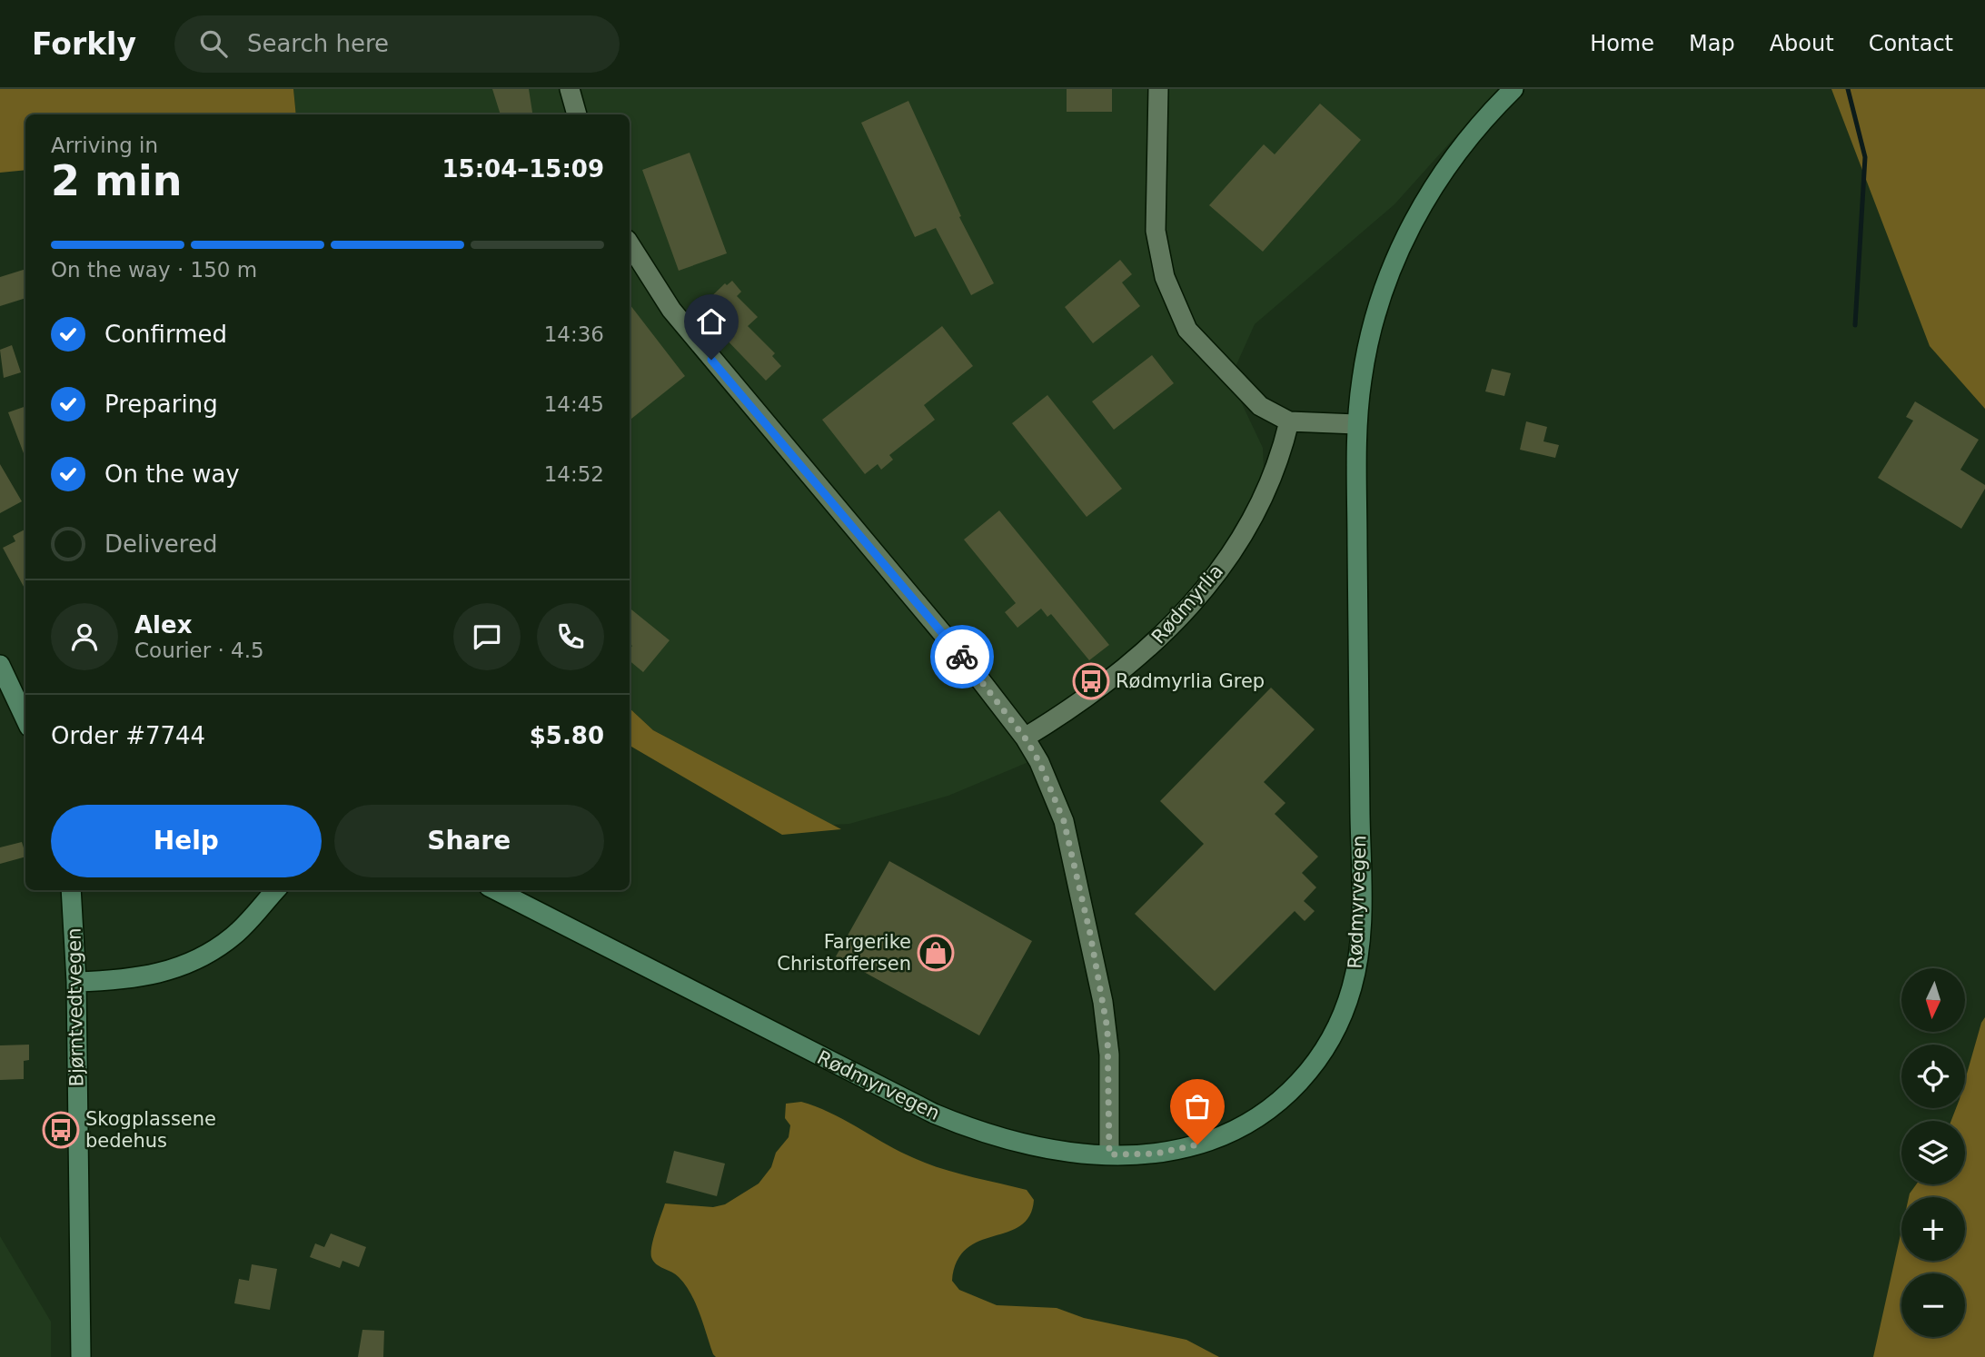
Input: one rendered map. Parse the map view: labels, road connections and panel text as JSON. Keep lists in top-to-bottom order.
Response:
{
  "streets": {
    "street": ["Rødmyrlia", "Rødmyrvegen", "Bjørntvedtvegen"]
  },
  "places": {
    "bus stop": ["Rødmyrlia Grep", "Skogplassene bedehus"],
    "shop": ["Fargerike Christoffersen"]
  },
  "north": "bottom",
  "page": {
    "header": "Forkly",
    "search": "Search here",
    "nav": [
      "Home",
      "Map",
      "About",
      "Contact"
    ],
    "heading": ["2 min", "Arriving in", "15:04–15:09"],
    "panel": [
      "Alex",
      "Courier · 4.5",
      "Order #7744",
      "$5.80"
    ],
    "bar": "On the way · 150 m",
    "list": [
      ["Confirmed", "14:36"],
      ["Preparing", "14:45"],
      ["On the way", "14:52"],
      "Delivered"
    ],
    "buttons": ["Help", "Share"],
    "map_buttons": ["+", "−"]
  }
}
